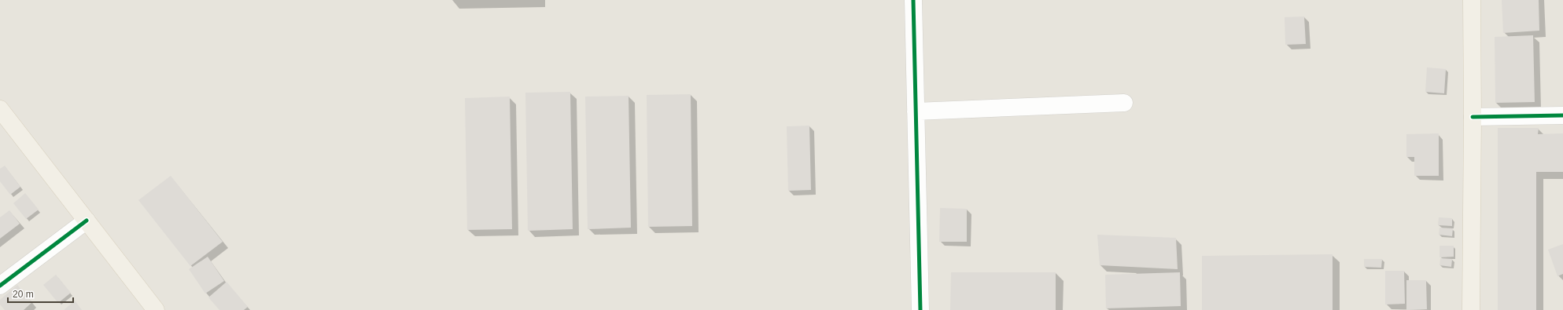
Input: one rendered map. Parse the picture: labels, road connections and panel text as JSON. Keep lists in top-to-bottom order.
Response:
{
  "scale_bar": "20 m"
}
